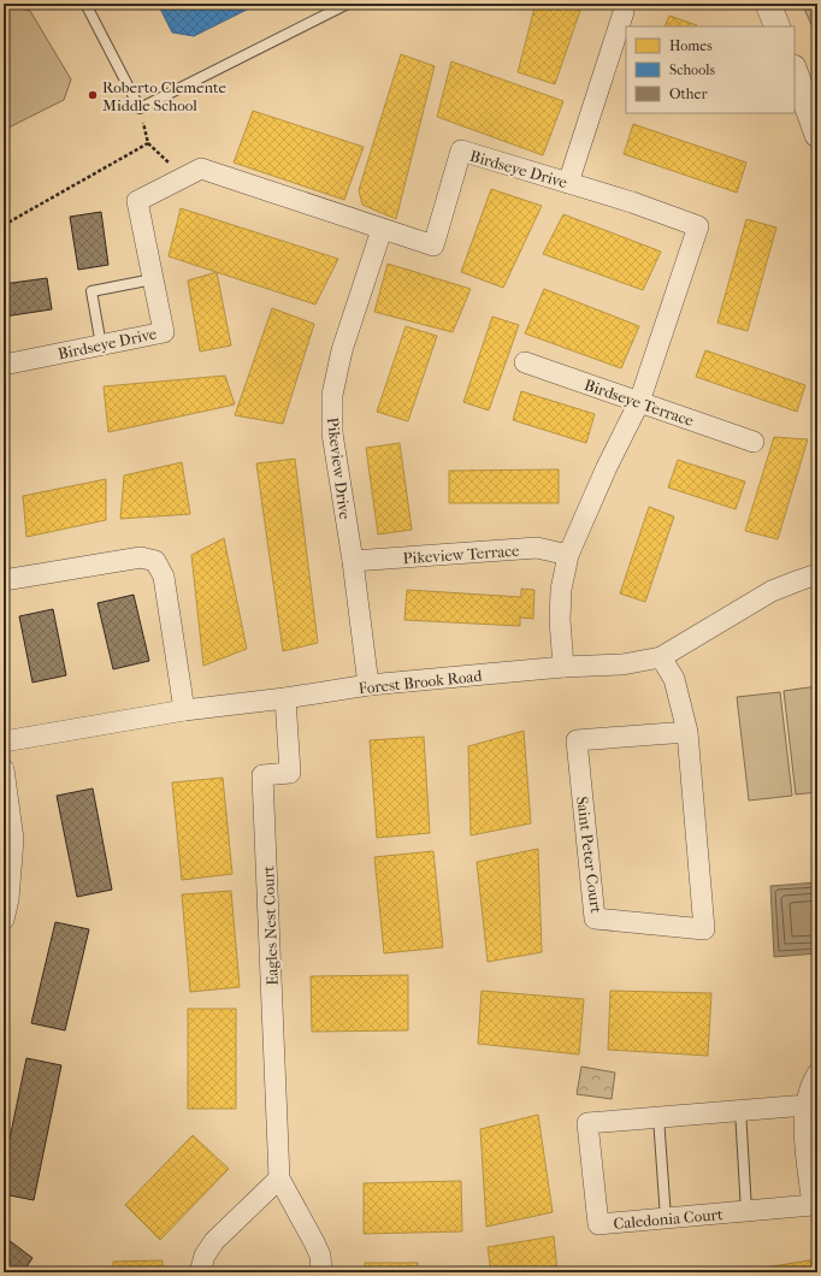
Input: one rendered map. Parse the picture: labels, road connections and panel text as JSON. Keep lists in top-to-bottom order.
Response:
{
  "streets": {
    "street": [
      "Birdseye Drive",
      "Birdseye Terrace",
      "Pikeview Drive",
      "Pikeview Terrace",
      "Forest Brook Road",
      "Saint Peter Court",
      "Eagles Nest Court",
      "Caledonia Court"
    ]
  },
  "crossings": [
    ["Birdseye Drive", "Birdseye Terrace"],
    ["Birdseye Drive", "Pikeview Drive"],
    ["Birdseye Drive", "Pikeview Terrace"],
    ["Birdseye Drive", "Forest Brook Road"],
    ["Pikeview Drive", "Pikeview Terrace"],
    ["Pikeview Drive", "Forest Brook Road"],
    ["Forest Brook Road", "Saint Peter Court"],
    ["Forest Brook Road", "Eagles Nest Court"]
  ],
  "places": ["Roberto Clemente Middle School"],
  "legend": ["Homes", "Schools", "Other"]
}
